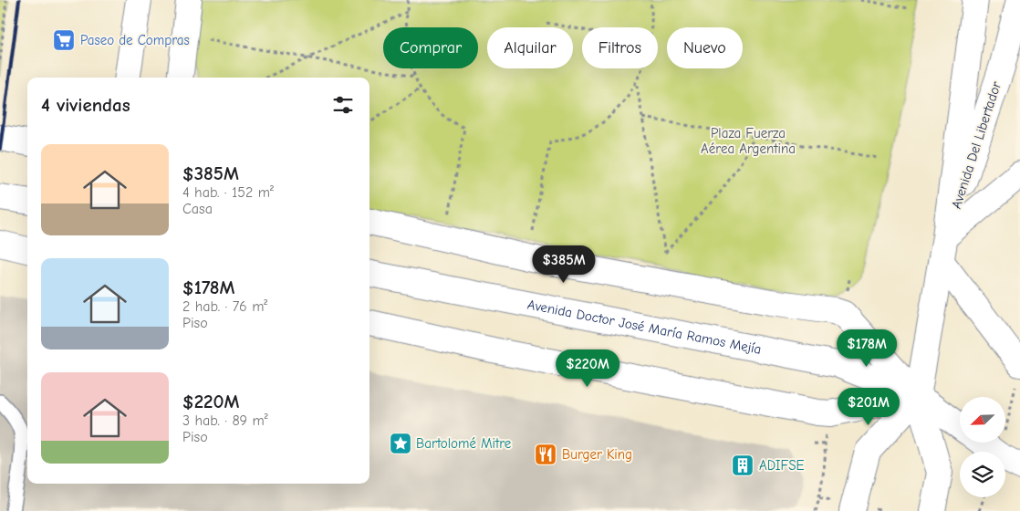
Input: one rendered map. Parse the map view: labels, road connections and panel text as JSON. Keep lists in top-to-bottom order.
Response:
{
  "streets": {
    "main road": ["Avenida Del Libertador", "Avenida Doctor José María Ramos Mejía"]
  },
  "crossings": [
    ["Avenida Del Libertador", "Avenida Doctor José María Ramos Mejía"]
  ],
  "parks": ["Plaza Fuerza Aérea Argentina"],
  "places": {
    "supermarket": ["Paseo de Compras"],
    "place": ["Bartolomé Mitre"],
    "restaurant": ["Burger King"],
    "building": ["ADIFSE"]
  },
  "north": "bottom left",
  "page": {
    "chip": [
      "Comprar",
      "Alquilar",
      "Filtros",
      "Nuevo"
    ],
    "heading": "4 viviendas",
    "list": [
      {
        "name": "$385M",
        "note": "4 hab. · 152 m² · Casa"
      },
      {
        "name": "$178M",
        "note": "2 hab. · 76 m² · Piso"
      },
      {
        "name": "$220M",
        "note": "3 hab. · 89 m² · Piso"
      }
    ],
    "price": [
      "$385M",
      "$178M",
      "$220M",
      "$201M"
    ]
  }
}
